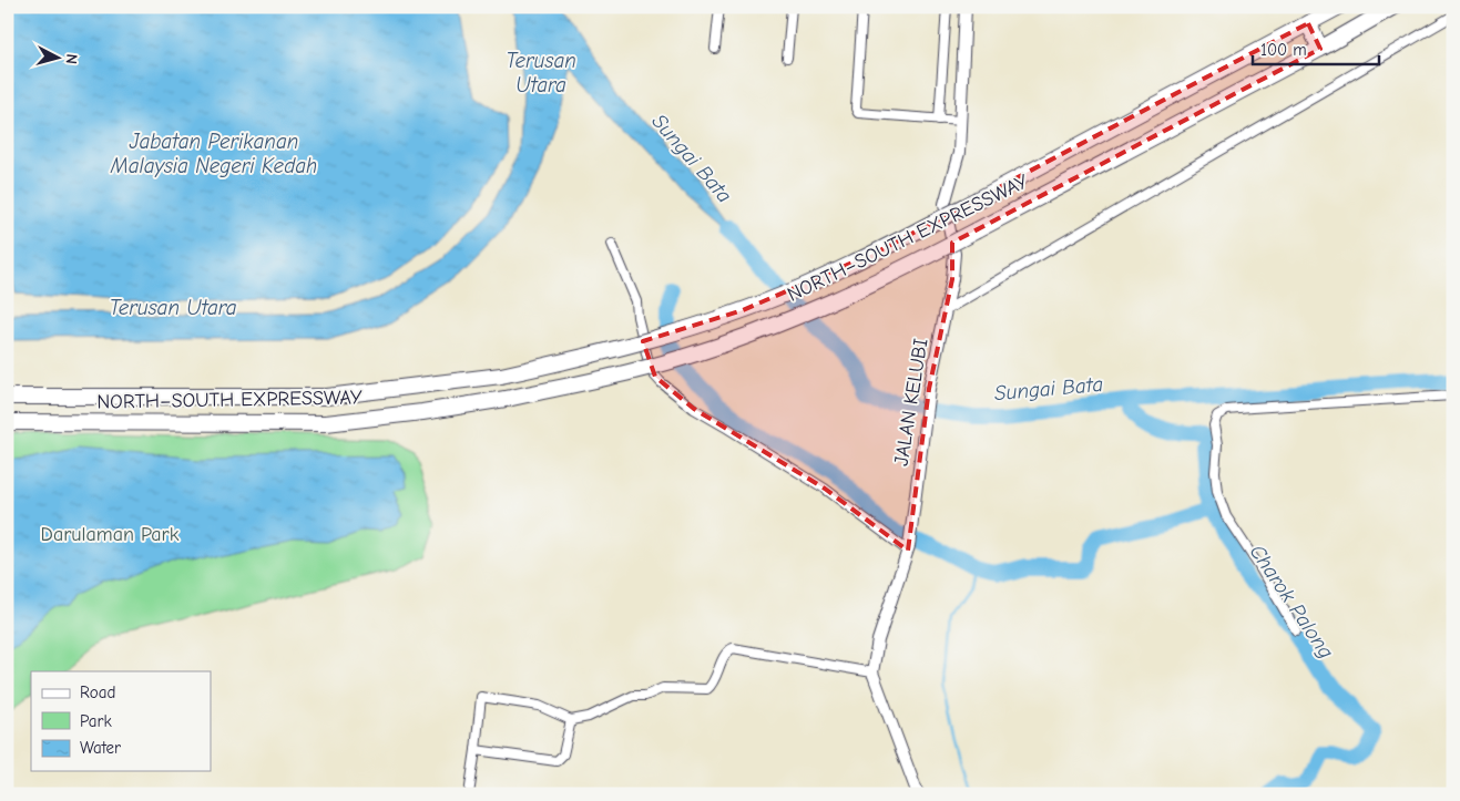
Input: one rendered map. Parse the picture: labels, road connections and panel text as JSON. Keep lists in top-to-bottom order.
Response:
{
  "streets": {
    "highway": ["NORTH–SOUTH EXPRESSWAY"],
    "main road": ["JALAN KELUBI"]
  },
  "water": [
    "Terusan Utara",
    "Jabatan Perikanan Malaysia Negeri Kedah",
    "Sungai Bata",
    "Charok Palong"
  ],
  "parks": ["Darulaman Park"],
  "legend": ["Road", "Park", "Water"],
  "scale_bar": "100 m",
  "north": "right"
}
